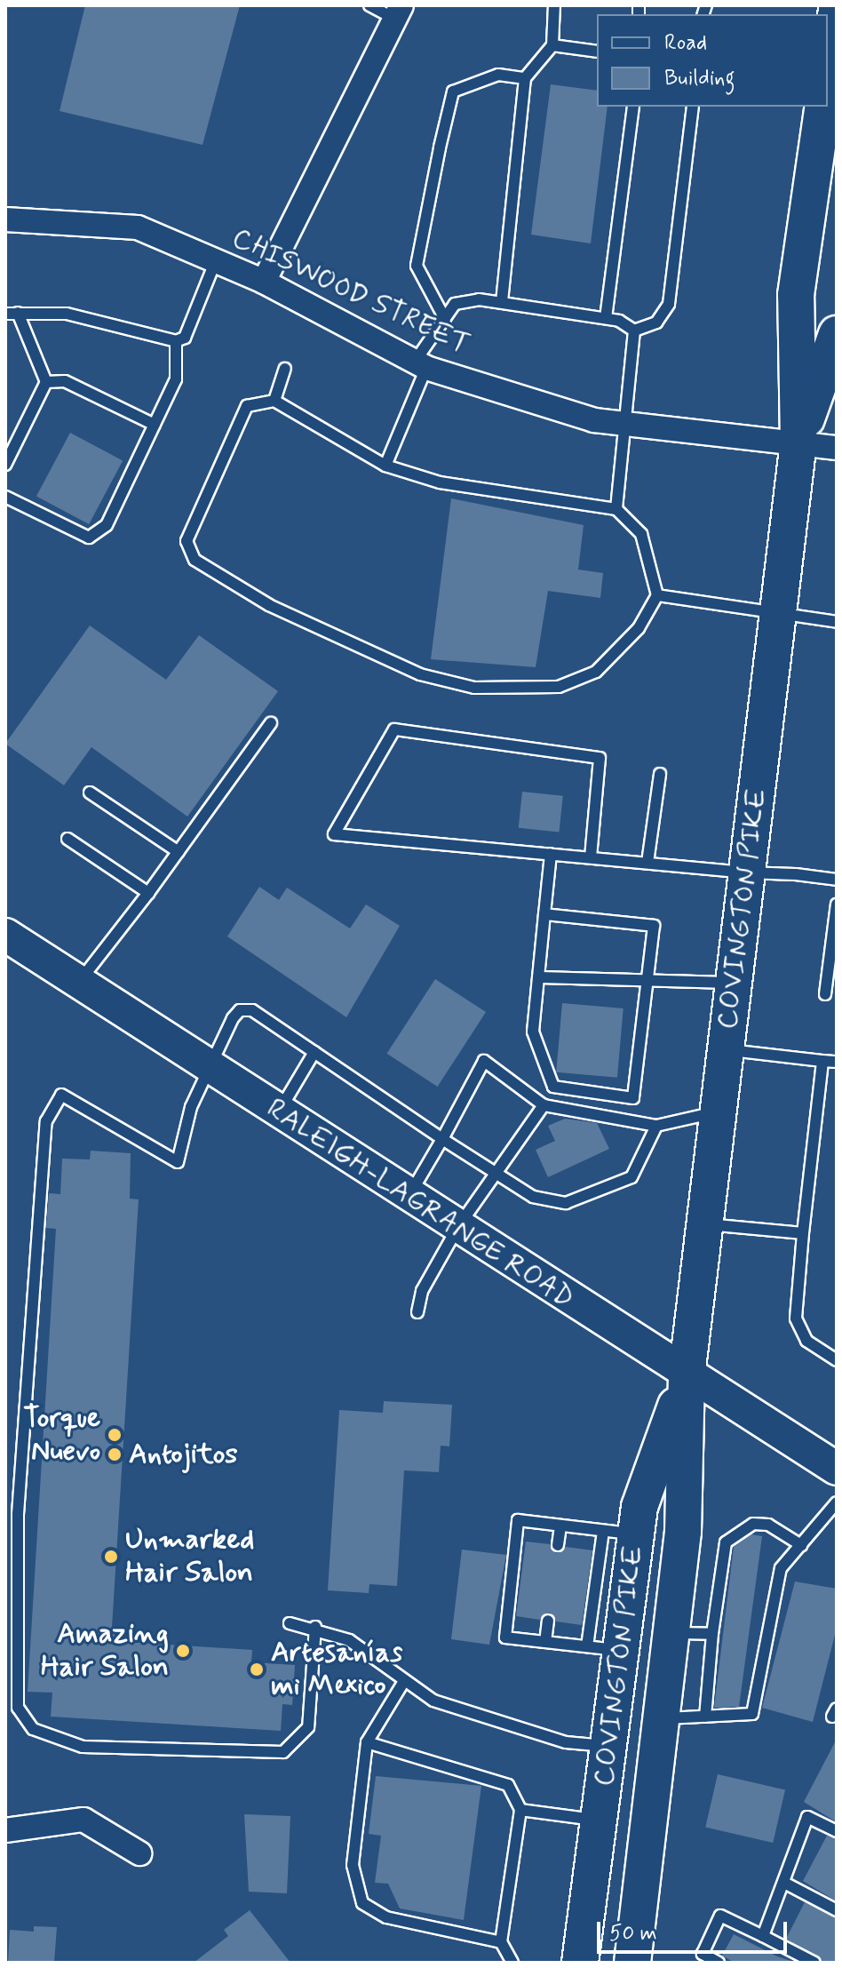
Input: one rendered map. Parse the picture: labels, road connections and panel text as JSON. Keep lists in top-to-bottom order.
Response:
{
  "streets": {
    "main road": ["COVINGTON PIKE", "RALEIGH-LAGRANGE ROAD"],
    "street": ["CHISWOOD STREET"]
  },
  "crossings": [
    ["CHISWOOD STREET", "COVINGTON PIKE"],
    ["COVINGTON PIKE", "RALEIGH-LAGRANGE ROAD"]
  ],
  "places": [
    "Torque Nuevo",
    "Antojitos",
    "Unmarked Hair Salon",
    "Amazing Hair Salon",
    "Artesanías mi Mexico"
  ],
  "legend": ["Road", "Building"],
  "scale_bar": "50 m"
}
